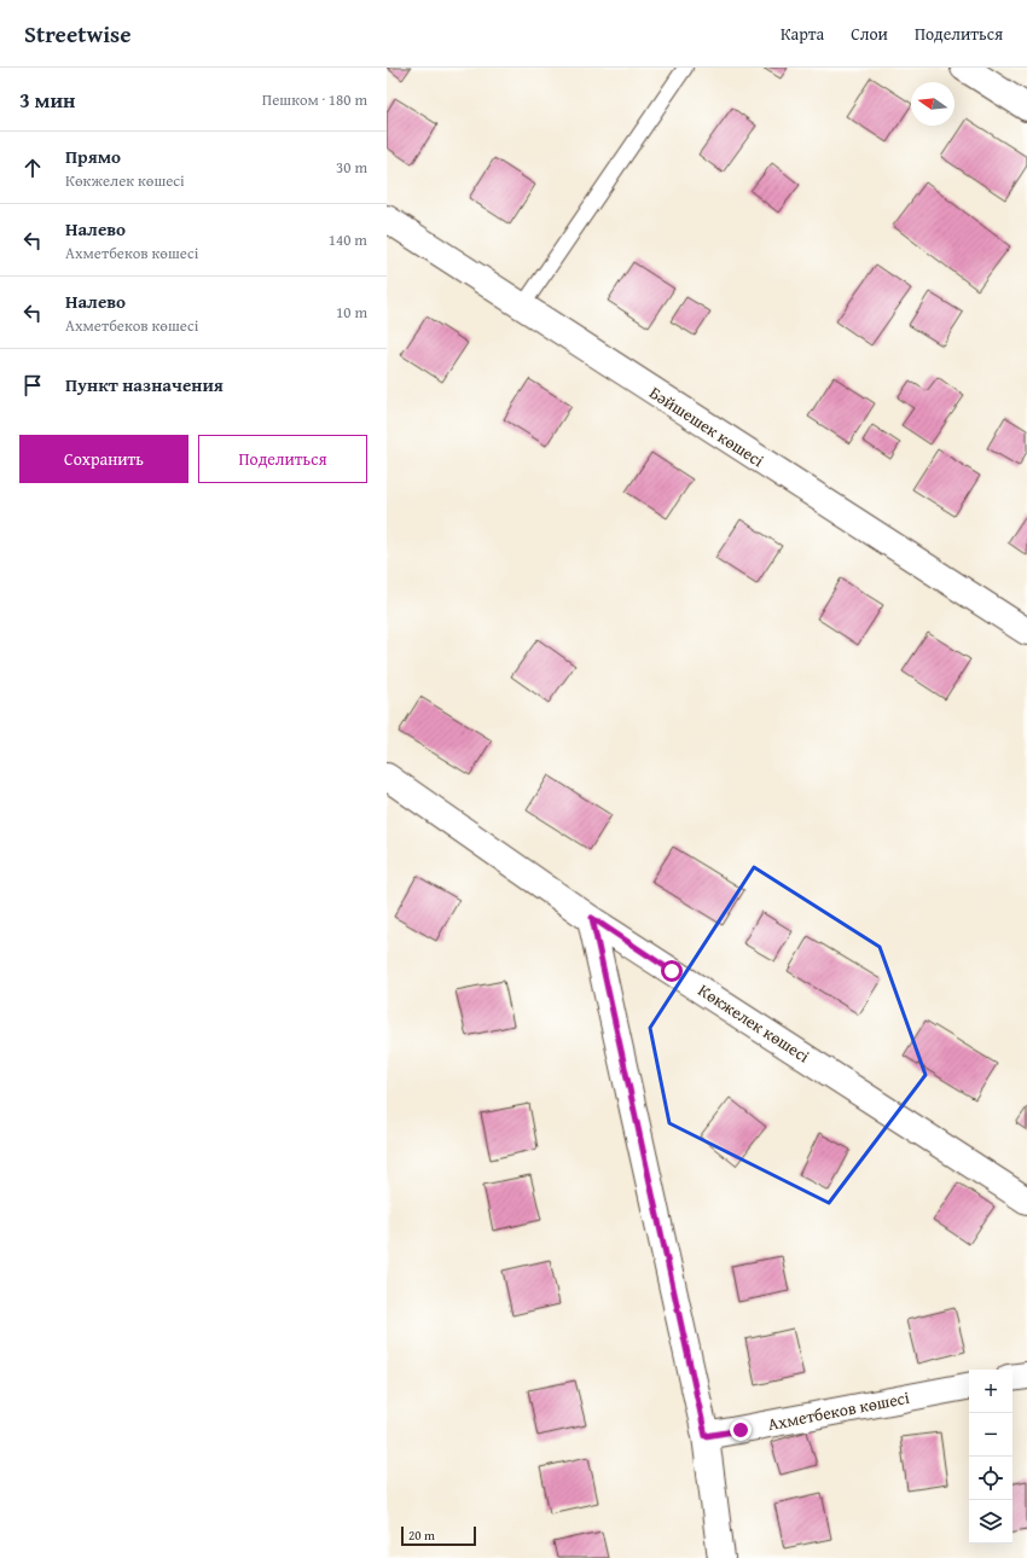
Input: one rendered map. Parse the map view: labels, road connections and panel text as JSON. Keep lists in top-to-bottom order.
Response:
{
  "streets": {
    "street": ["Бәйшешек көшесі", "Көкжелек көшесі", "Ахметбеков көшесі"]
  },
  "scale_bar": "20 m",
  "north": "left",
  "page": {
    "header": "Streetwise",
    "nav": ["Карта", "Слои", "Поделиться"],
    "heading": ["3 мин", "Пешком · 180 m"],
    "list": [
      ["Прямо", "Көкжелек көшесі", "30 m"],
      ["Налево", "Ахметбеков көшесі", "140 m"],
      ["Налево", "Ахметбеков көшесі", "10 m"],
      "Пункт назначения"
    ],
    "buttons": ["Сохранить", "Поделиться"],
    "map_buttons": ["+", "−"],
    "scale": "20 m"
  }
}
